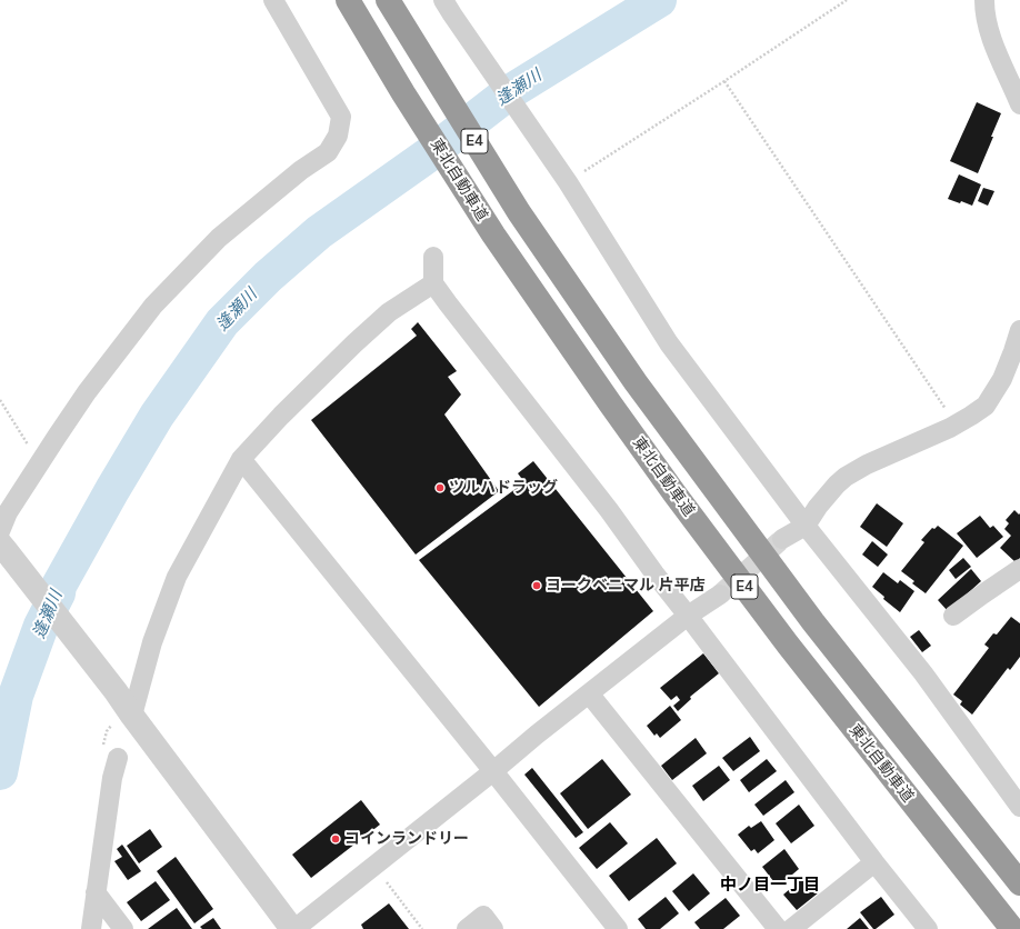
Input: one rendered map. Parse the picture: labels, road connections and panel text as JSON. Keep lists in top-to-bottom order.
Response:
{
  "streets": {
    "highway": ["E4", "東北自動車道"]
  },
  "districts": ["中ノ目一丁目"],
  "water": ["逢瀬川"],
  "places": ["ツルハドラッグ", "ヨークベニマル 片平店", "コインランドリー"]
}
